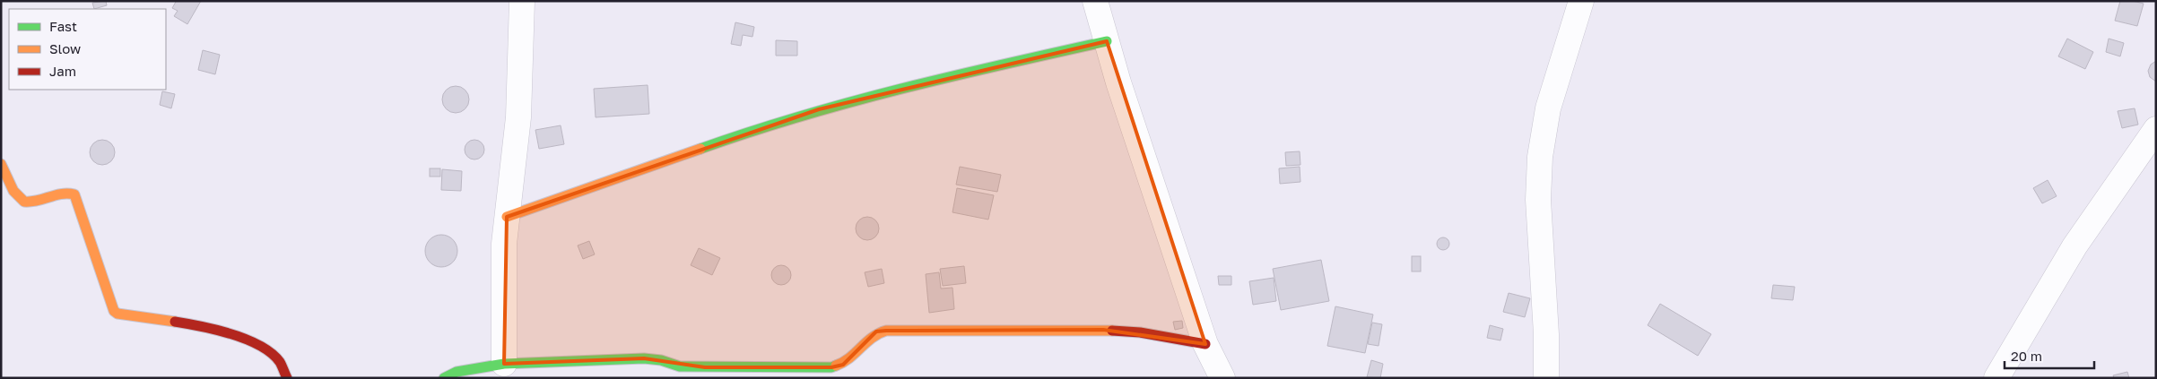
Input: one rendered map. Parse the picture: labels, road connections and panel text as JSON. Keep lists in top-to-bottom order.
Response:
{
  "legend": ["Fast", "Slow", "Jam"],
  "scale_bar": "20 m"
}
